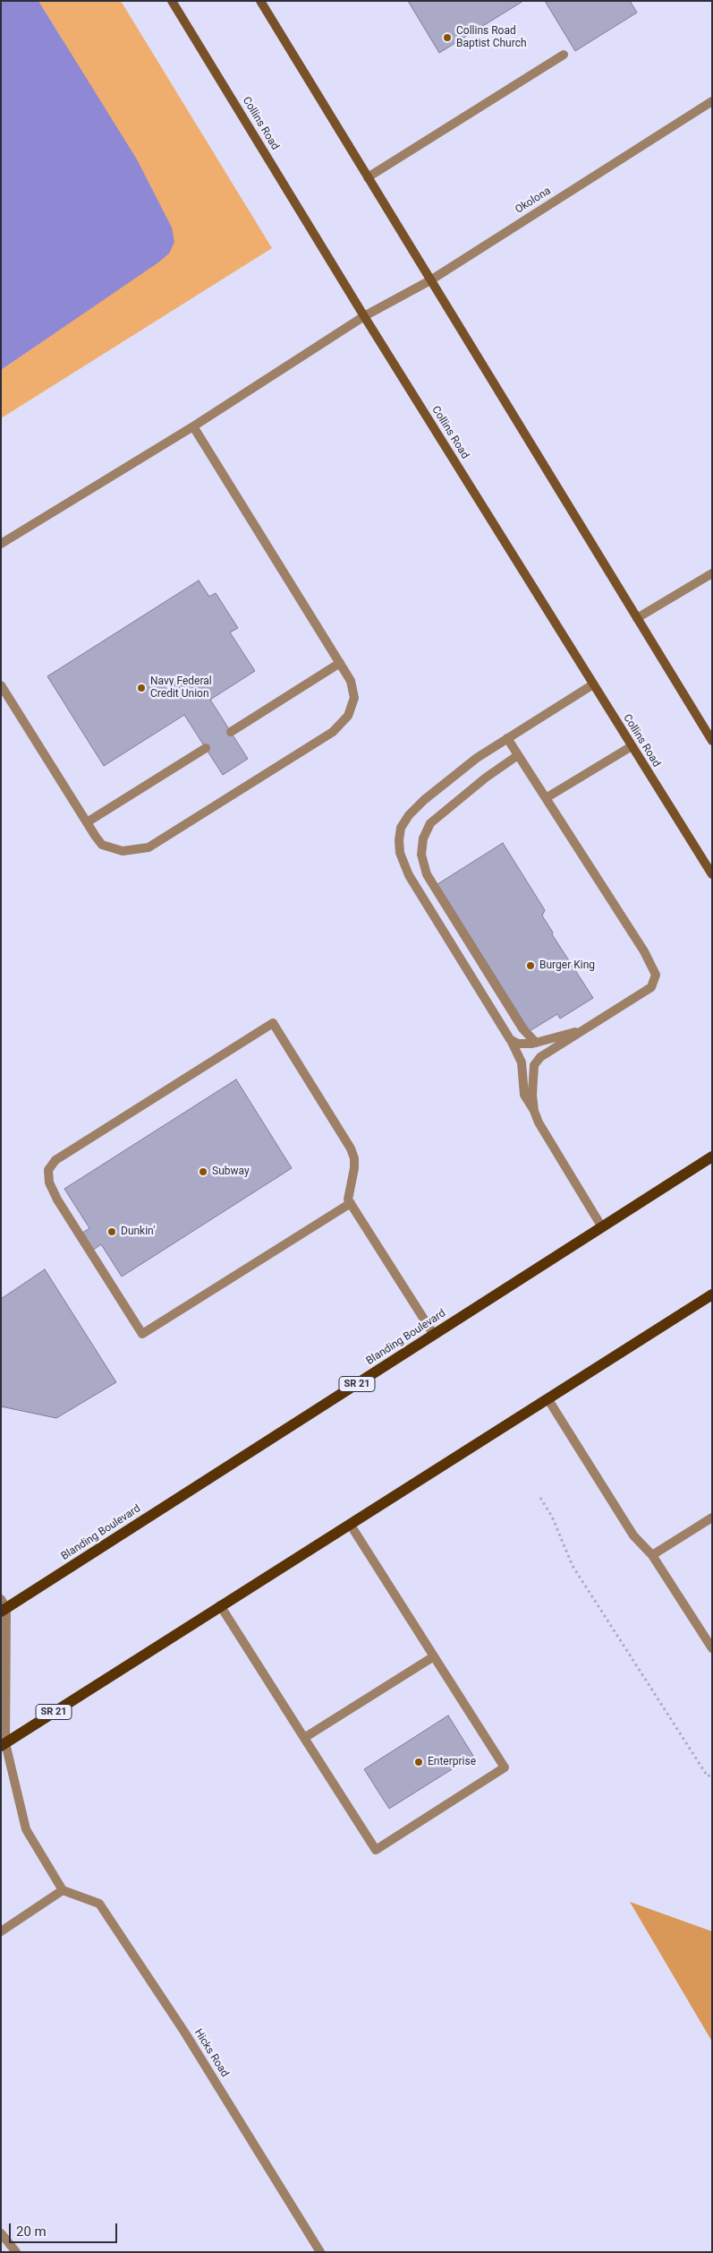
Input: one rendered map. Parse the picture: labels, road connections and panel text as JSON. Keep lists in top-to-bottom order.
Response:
{
  "streets": {
    "main road": ["Collins Road", "Blanding Boulevard", "SR 21"],
    "street": ["Okolona", "Hicks Road"]
  },
  "crossings": [
    ["Collins Road", "Okolona"]
  ],
  "places": [
    "Collins Road Baptist Church",
    "Navy Federal Credit Union",
    "Burger King",
    "Subway",
    "Dunkin'",
    "Enterprise"
  ],
  "scale_bar": "20 m"
}
